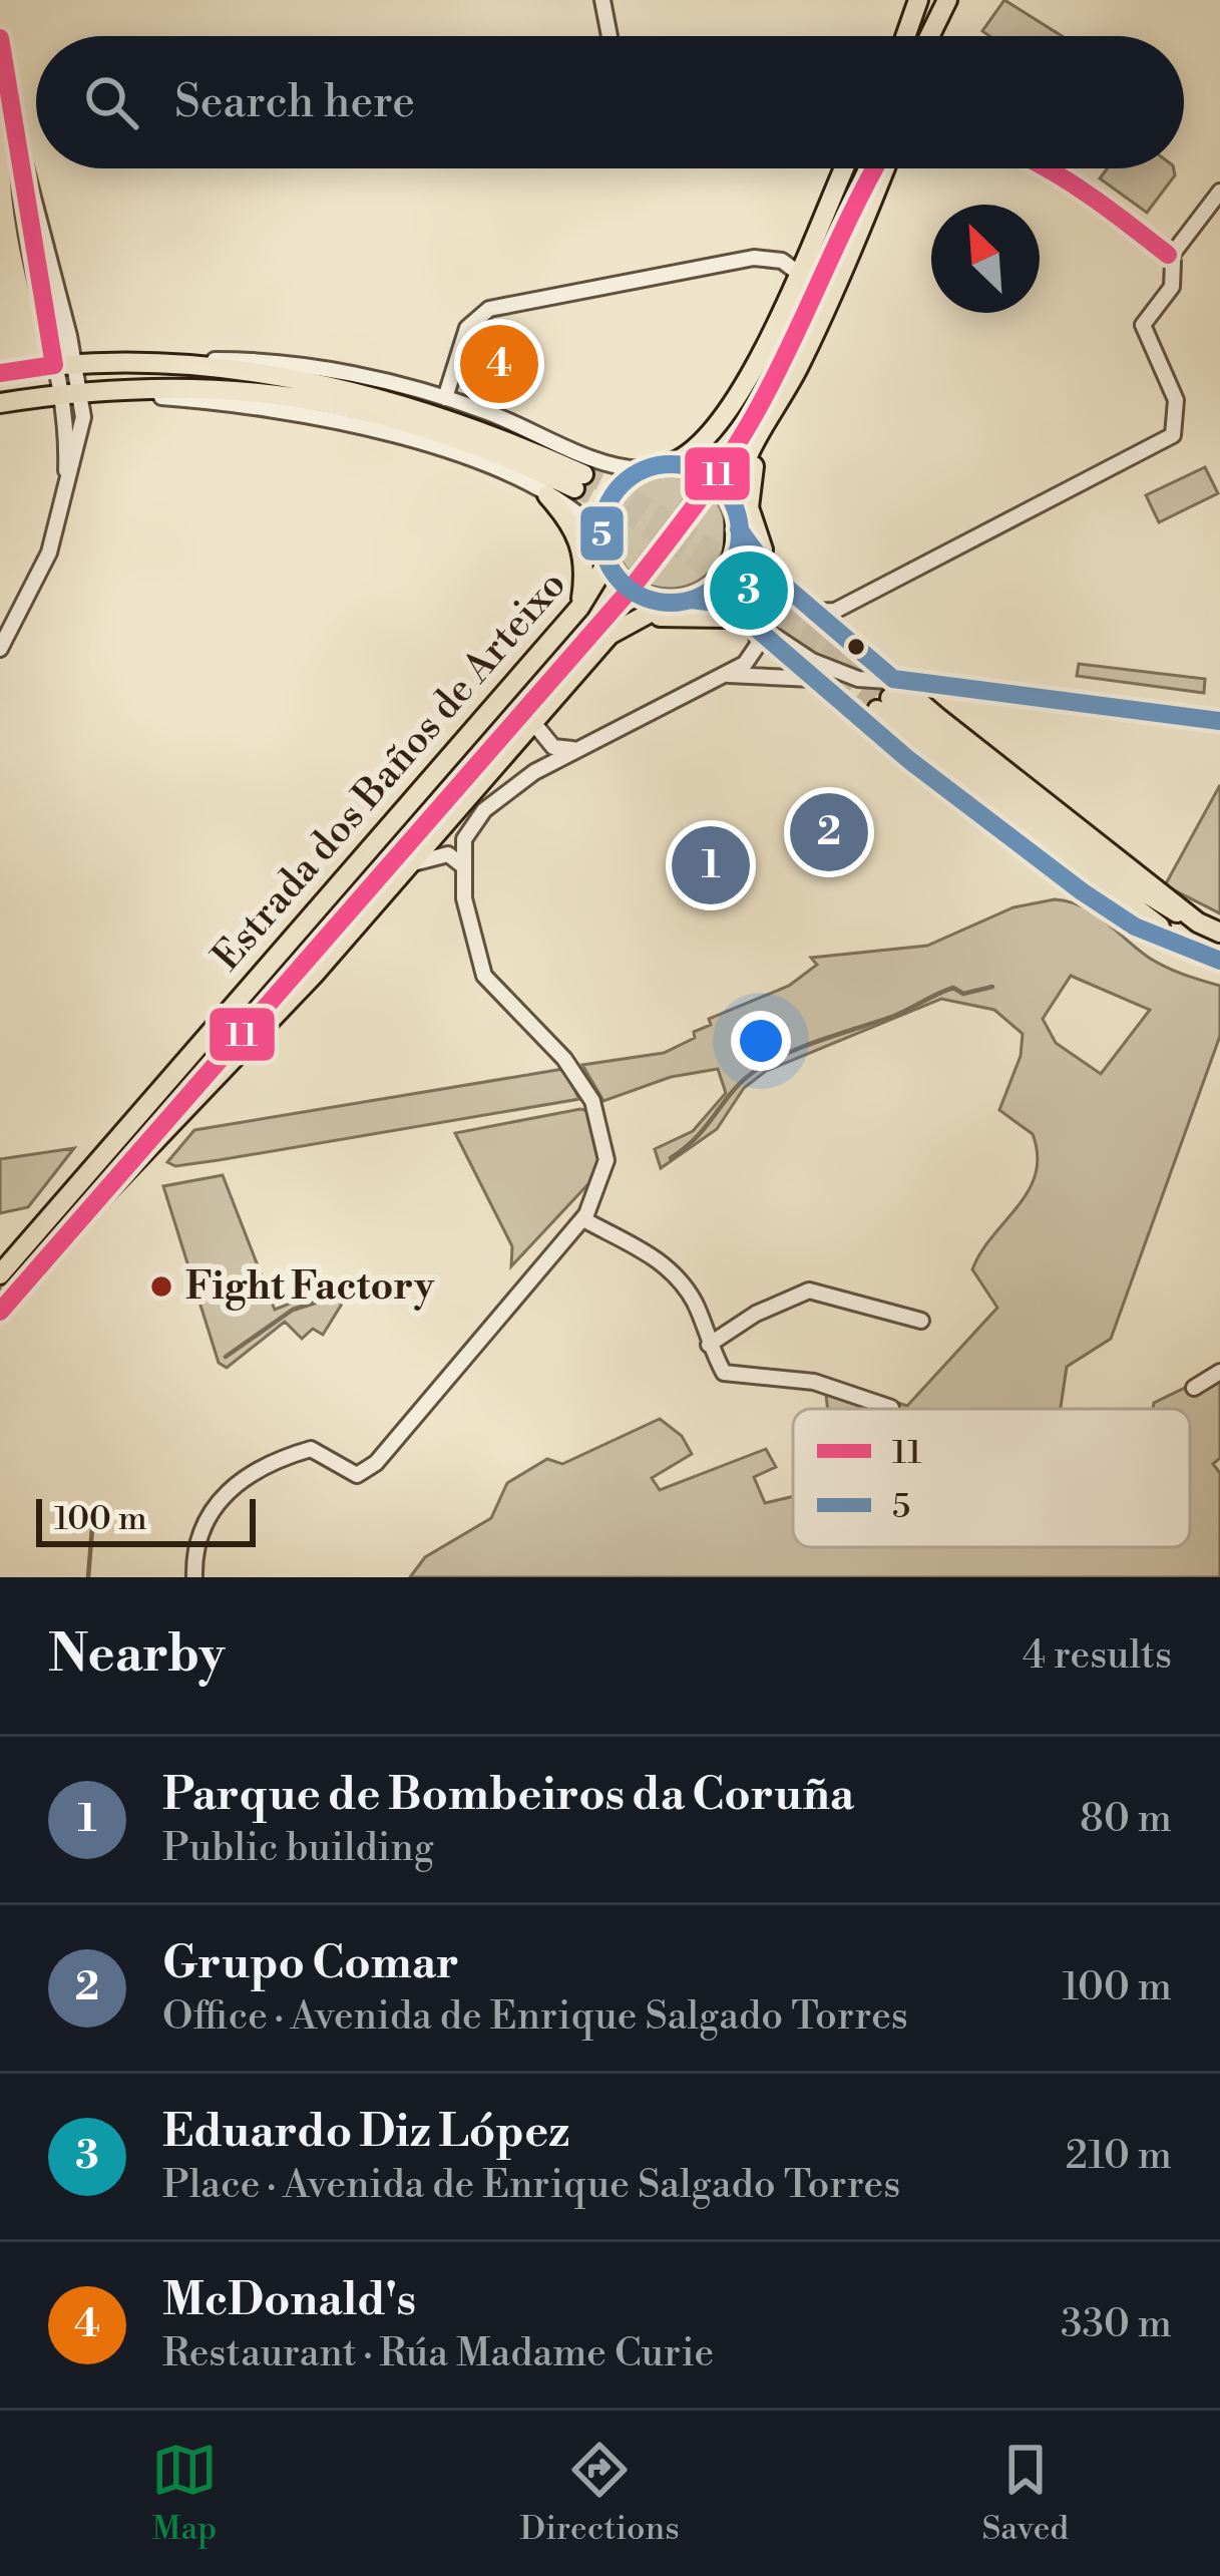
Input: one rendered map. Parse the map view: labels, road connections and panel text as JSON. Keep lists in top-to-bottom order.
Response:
{
  "streets": {
    "main road": ["Estrada dos Baños de Arteixo"]
  },
  "places": ["Fight Factory"],
  "lines": ["transit line 11", "transit line 5"],
  "legend": ["11", "5"],
  "scale_bar": "100 m",
  "north": "top left",
  "page": {
    "search": "Search here",
    "pins": [
      "4",
      "3",
      "2",
      "1"
    ],
    "scale": "100 m",
    "heading": ["Nearby", "4 results"],
    "list": [
      {
        "mark": "1",
        "name": "Parque de Bombeiros da Coruña",
        "note": "Public building",
        "value": "80 m"
      },
      {
        "mark": "2",
        "name": "Grupo Comar",
        "note": "Office · Avenida de Enrique Salgado Torres",
        "value": "100 m"
      },
      {
        "mark": "3",
        "name": "Eduardo Diz López",
        "note": "Place · Avenida de Enrique Salgado Torres",
        "value": "210 m"
      },
      {
        "mark": "4",
        "name": "McDonald's",
        "note": "Restaurant · Rúa Madame Curie",
        "value": "330 m"
      }
    ],
    "nav": ["Map", "Directions", "Saved"]
  }
}
